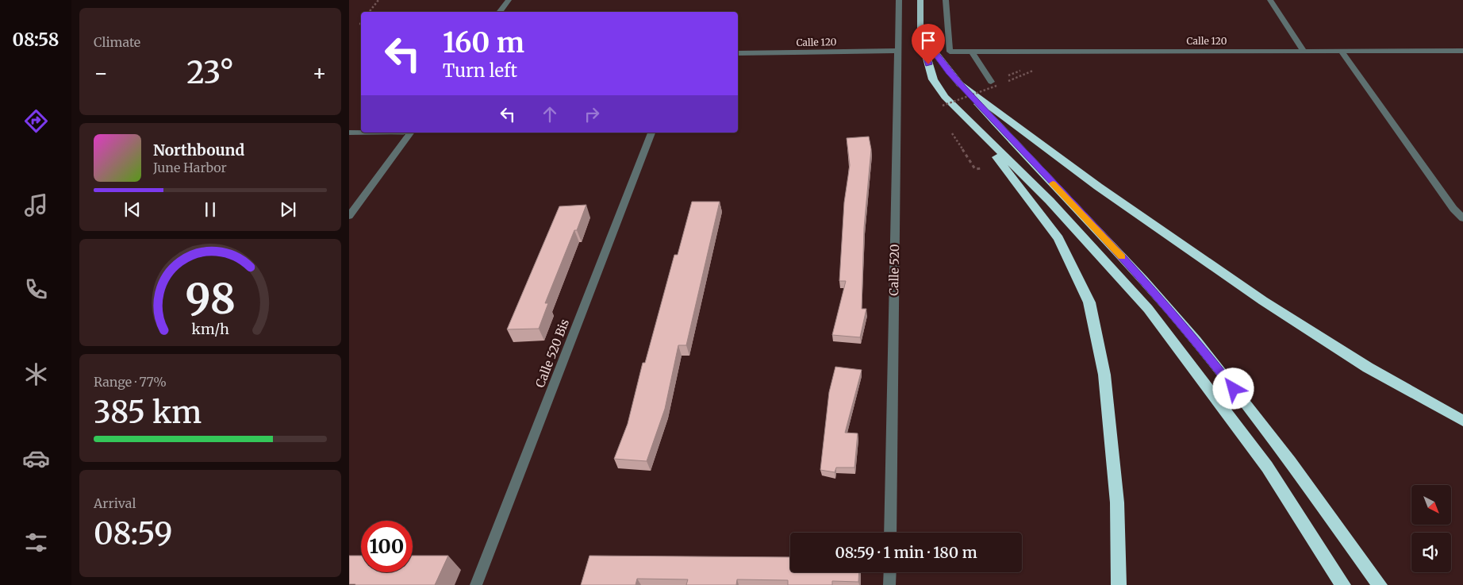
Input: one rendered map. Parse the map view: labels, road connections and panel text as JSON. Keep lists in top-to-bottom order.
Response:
{
  "streets": {
    "street": ["Calle 120", "Calle 520", "Calle 520 Bis"]
  },
  "crossings": [
    ["Calle 120", "Calle 520"]
  ],
  "north": "bottom right",
  "page": {
    "tabs": "08:58",
    "tile": [
      "Climate",
      ["Range · 77%", "385 km"],
      ["Arrival", "08:59"]
    ],
    "turn": ["160 m", "Turn left"],
    "heat": ["−", "23°", "+"],
    "song": ["Northbound", "June Harbor"],
    "limit": "100",
    "trip": "08:59 · 1 min · 180 m",
    "gauge": ["98", "km/h"]
  }
}
